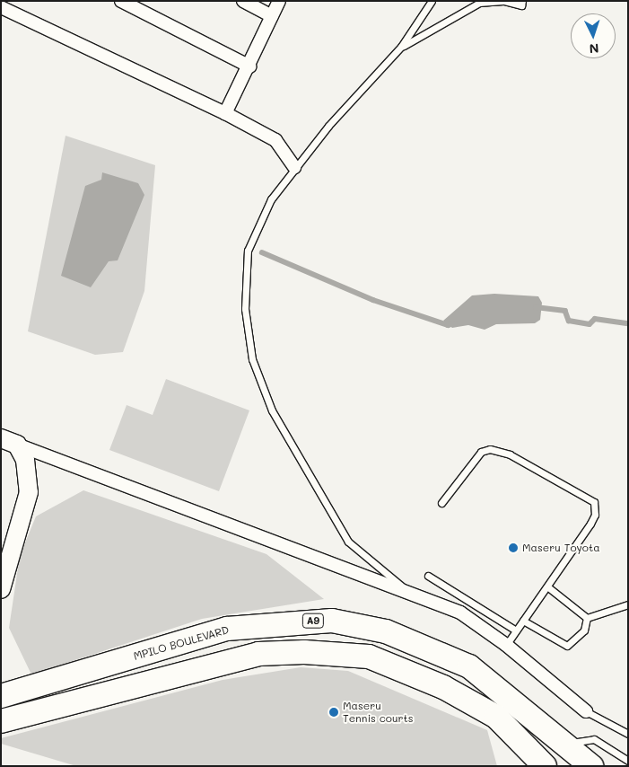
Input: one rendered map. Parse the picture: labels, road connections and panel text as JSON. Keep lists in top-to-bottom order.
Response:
{
  "streets": {
    "highway": ["A9", "MPILO BOULEVARD"]
  },
  "places": ["Maseru Toyota", "Maseru Tennis courts"],
  "north": "bottom"
}
